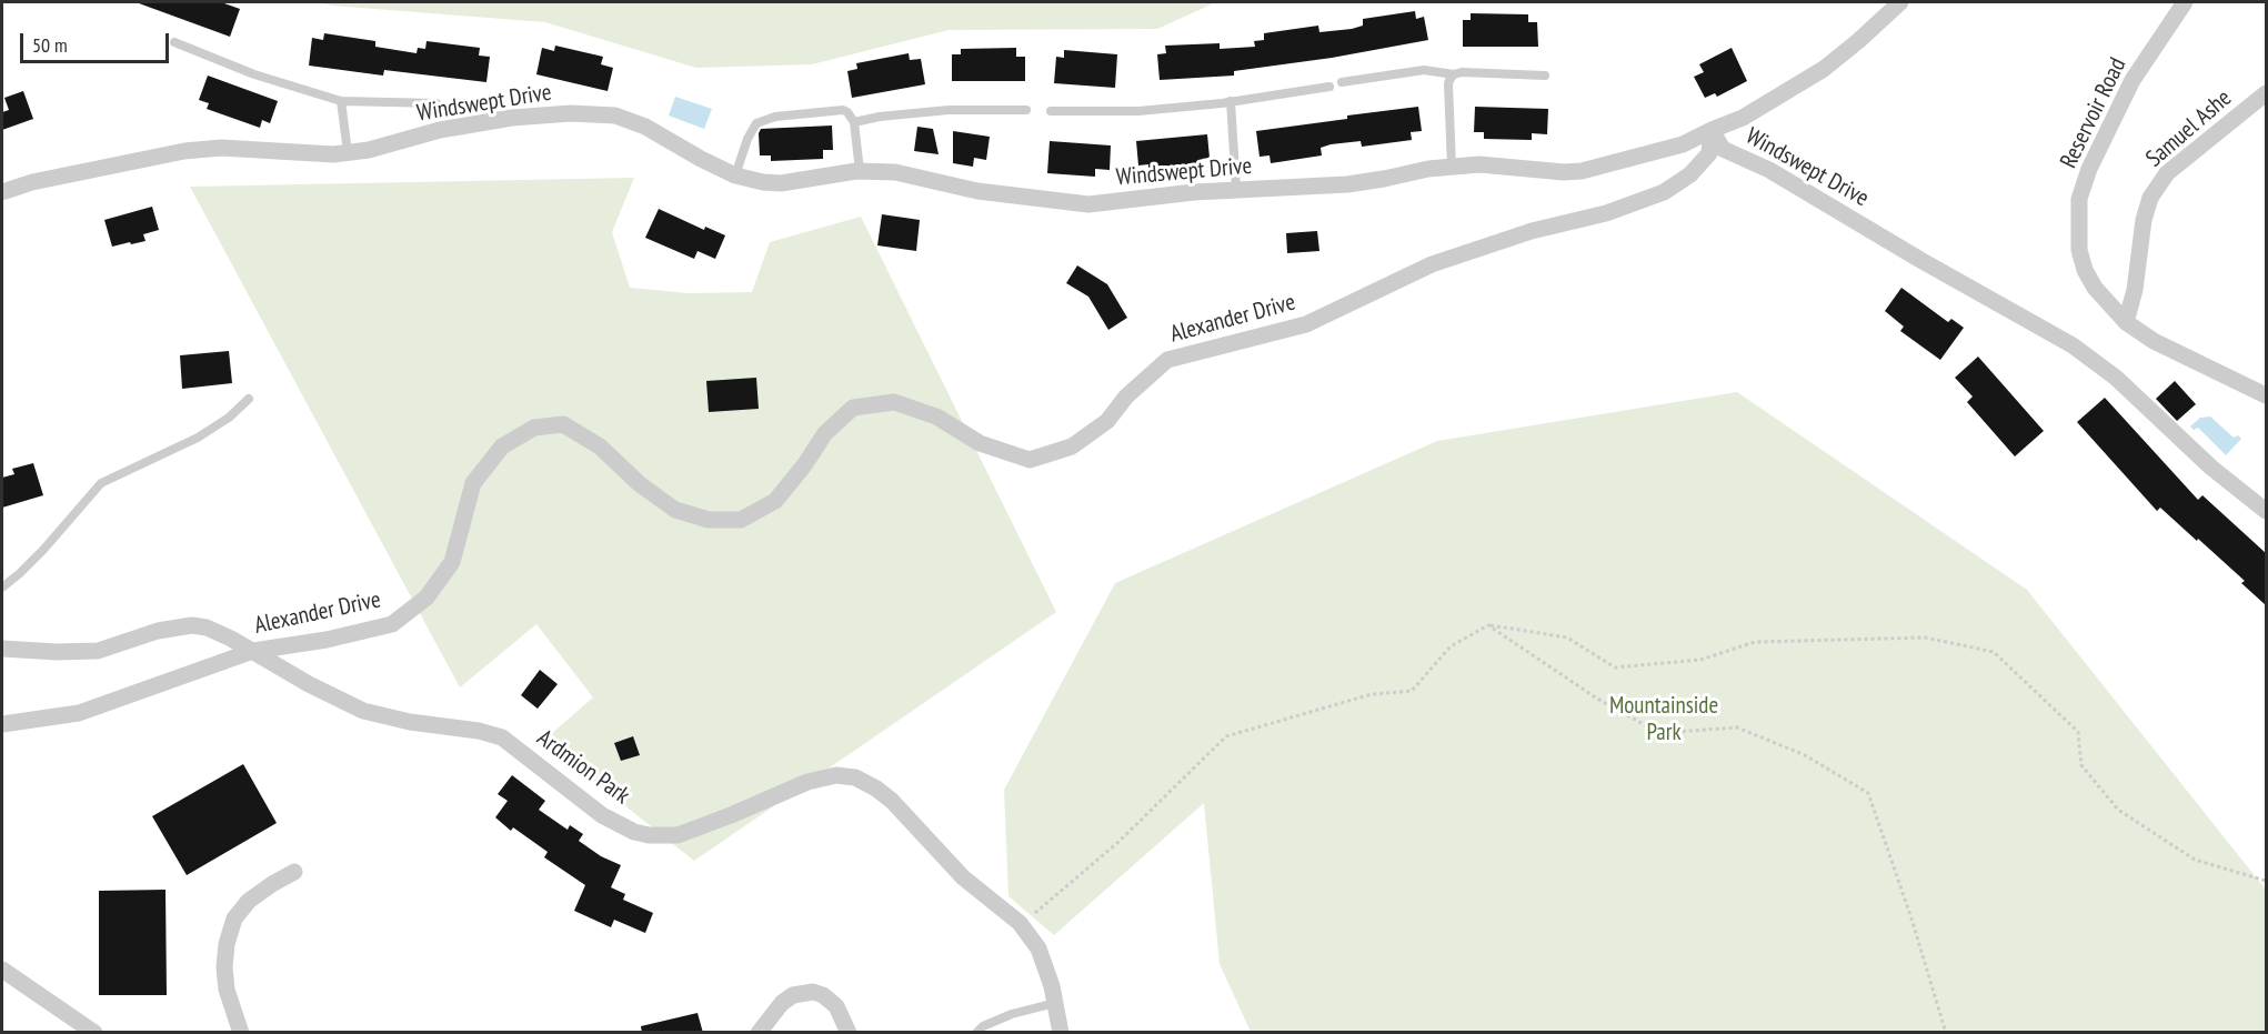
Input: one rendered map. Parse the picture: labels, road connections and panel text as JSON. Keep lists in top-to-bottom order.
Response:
{
  "streets": {
    "street": [
      "Windswept Drive",
      "Reservoir Road",
      "Samuel Ashe",
      "Alexander Drive",
      "Ardmion Park"
    ]
  },
  "crossings": [
    ["Windswept Drive", "Alexander Drive"],
    ["Reservoir Road", "Samuel Ashe"],
    ["Alexander Drive", "Ardmion Park"]
  ],
  "parks": ["Mountainside Park"],
  "scale_bar": "50 m"
}
